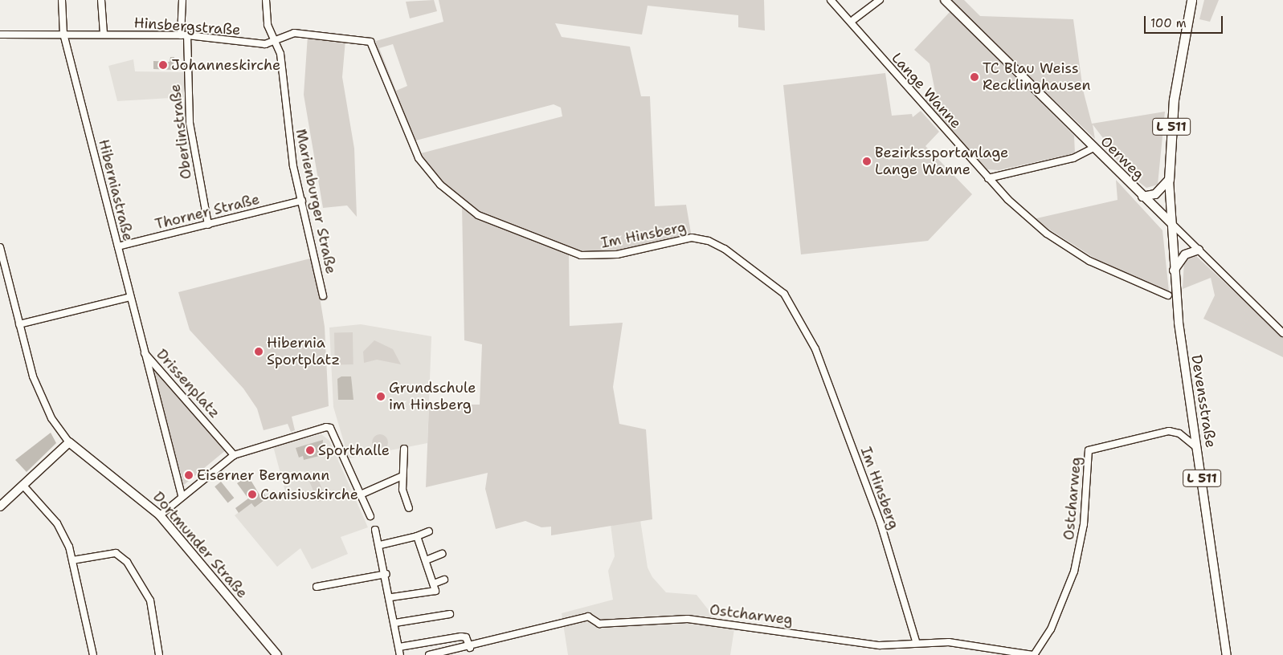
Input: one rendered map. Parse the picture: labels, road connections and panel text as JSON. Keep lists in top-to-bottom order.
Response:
{
  "streets": {
    "highway": ["L 511"],
    "main road": ["Oerweg", "Devensstraße", "Dortmunder Straße"],
    "street": [
      "Hinsbergstraße",
      "Lange Wanne",
      "Oberlinstraße",
      "Hiberniastraße",
      "Marienburger Straße",
      "Thorner Straße",
      "Im Hinsberg",
      "Drissenplatz",
      "Ostcharweg"
    ]
  },
  "crossings": [
    ["Hinsbergstraße", "Oberlinstraße"],
    ["Hinsbergstraße", "Hiberniastraße"],
    ["Hinsbergstraße", "Marienburger Straße"],
    ["Hinsbergstraße", "Im Hinsberg"],
    ["L 511", "Oerweg"],
    ["L 511", "Devensstraße"],
    ["Oberlinstraße", "Thorner Straße"],
    ["Oerweg", "Devensstraße"],
    ["Hiberniastraße", "Thorner Straße"],
    ["Hiberniastraße", "Drissenplatz"],
    ["Marienburger Straße", "Thorner Straße"],
    ["Im Hinsberg", "Ostcharweg"],
    ["Devensstraße", "Ostcharweg"]
  ],
  "places": [
    "Johanneskirche",
    "TC Blau Weiss Recklinghausen",
    "Bezirkssportanlage Lange Wanne",
    "Hibernia Sportplatz",
    "Grundschule im Hinsberg",
    "Sporthalle",
    "Eiserner Bergmann",
    "Canisiuskirche"
  ],
  "scale_bar": "100 m"
}
